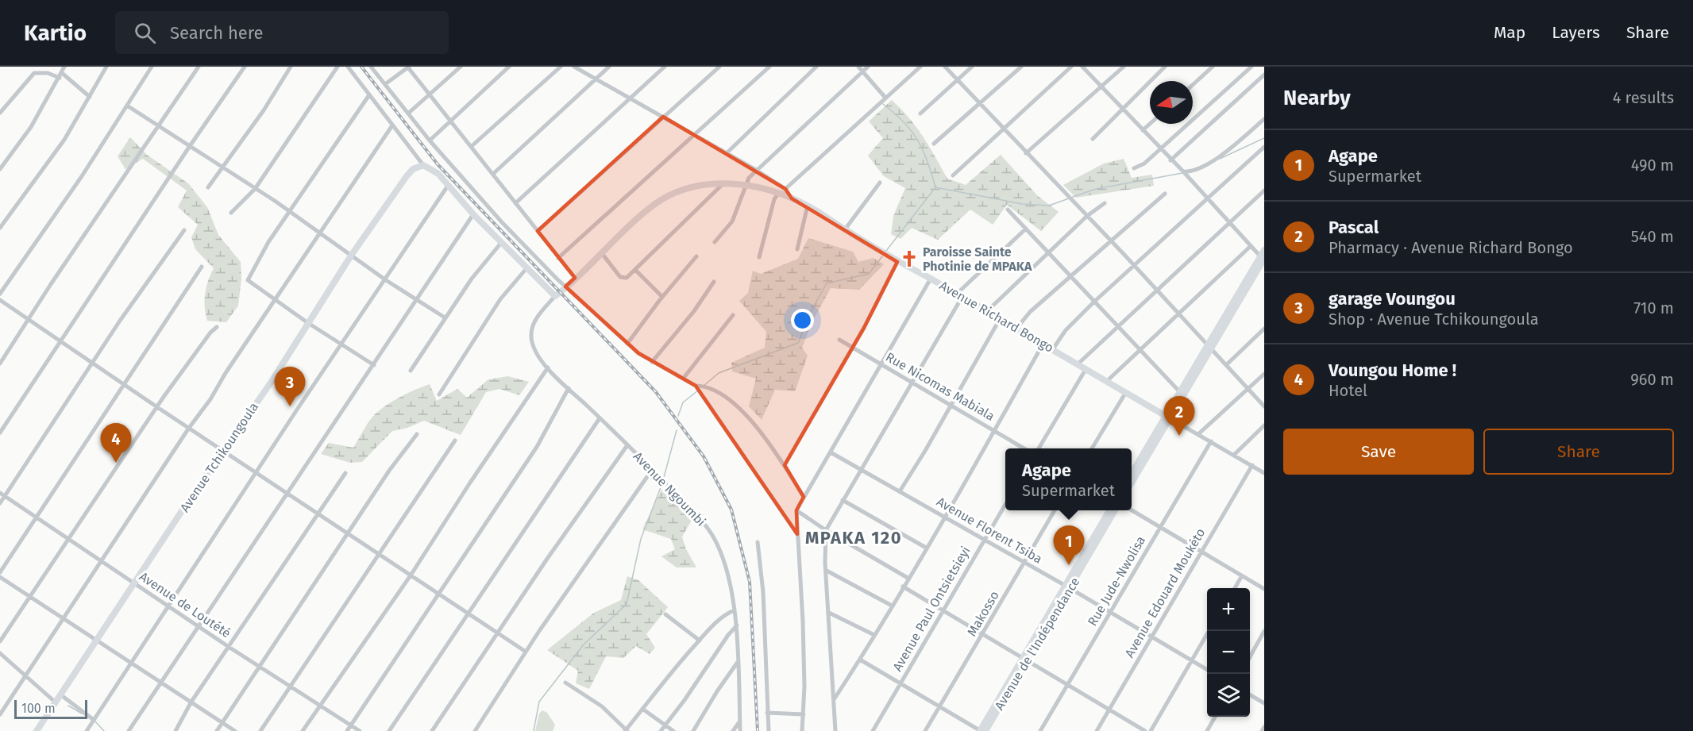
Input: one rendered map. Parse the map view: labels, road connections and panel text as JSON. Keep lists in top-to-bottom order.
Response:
{
  "streets": {
    "street": [
      "Avenue Richard Bongo",
      "Rue Nicomas Mabiala",
      "Avenue Tchikoungoula",
      "Avenue Ngoumbi",
      "Avenue Florent Tsiba",
      "Rue Jude-Nwolisa",
      "Avenue Edouard Moukéto",
      "Avenue de Loutété",
      "Avenue Paul Ontsietsieyi",
      "Makosso",
      "Avenue de l'Indépendance"
    ]
  },
  "crossings": [
    ["Avenue Richard Bongo", "Avenue Ngoumbi"],
    ["Avenue Richard Bongo", "Rue Jude-Nwolisa"],
    ["Avenue Richard Bongo", "Avenue Edouard Moukéto"],
    ["Avenue Tchikoungoula", "Avenue de Loutété"],
    ["Avenue Florent Tsiba", "Rue Jude-Nwolisa"],
    ["Avenue Florent Tsiba", "Avenue Edouard Moukéto"],
    ["Avenue Florent Tsiba", "Avenue Paul Ontsietsieyi"],
    ["Avenue Florent Tsiba", "Makosso"],
    ["Avenue Florent Tsiba", "Avenue de l'Indépendance"]
  ],
  "districts": ["MPAKA 120"],
  "places": {
    "church": ["Paroisse Sainte Photinie de MPAKA"]
  },
  "scale_bar": "100 m",
  "north": "left",
  "page": {
    "header": "Kartio",
    "search": "Search here",
    "nav": ["Map", "Layers", "Share"],
    "heading": ["Nearby", "4 results"],
    "list": [
      {
        "mark": "1",
        "name": "Agape",
        "note": "Supermarket",
        "value": "490 m"
      },
      {
        "mark": "2",
        "name": "Pascal",
        "note": "Pharmacy · Avenue Richard Bongo",
        "value": "540 m"
      },
      {
        "mark": "3",
        "name": "garage Voungou",
        "note": "Shop · Avenue Tchikoungoula",
        "value": "710 m"
      },
      {
        "mark": "4",
        "name": "Voungou Home !",
        "note": "Hotel",
        "value": "960 m"
      }
    ],
    "pins": [
      "3",
      "2",
      "4",
      "1"
    ],
    "buttons": ["Save", "Share"],
    "popup": ["Agape", "Supermarket"],
    "map_buttons": ["+", "−"],
    "scale": "100 m"
  }
}
